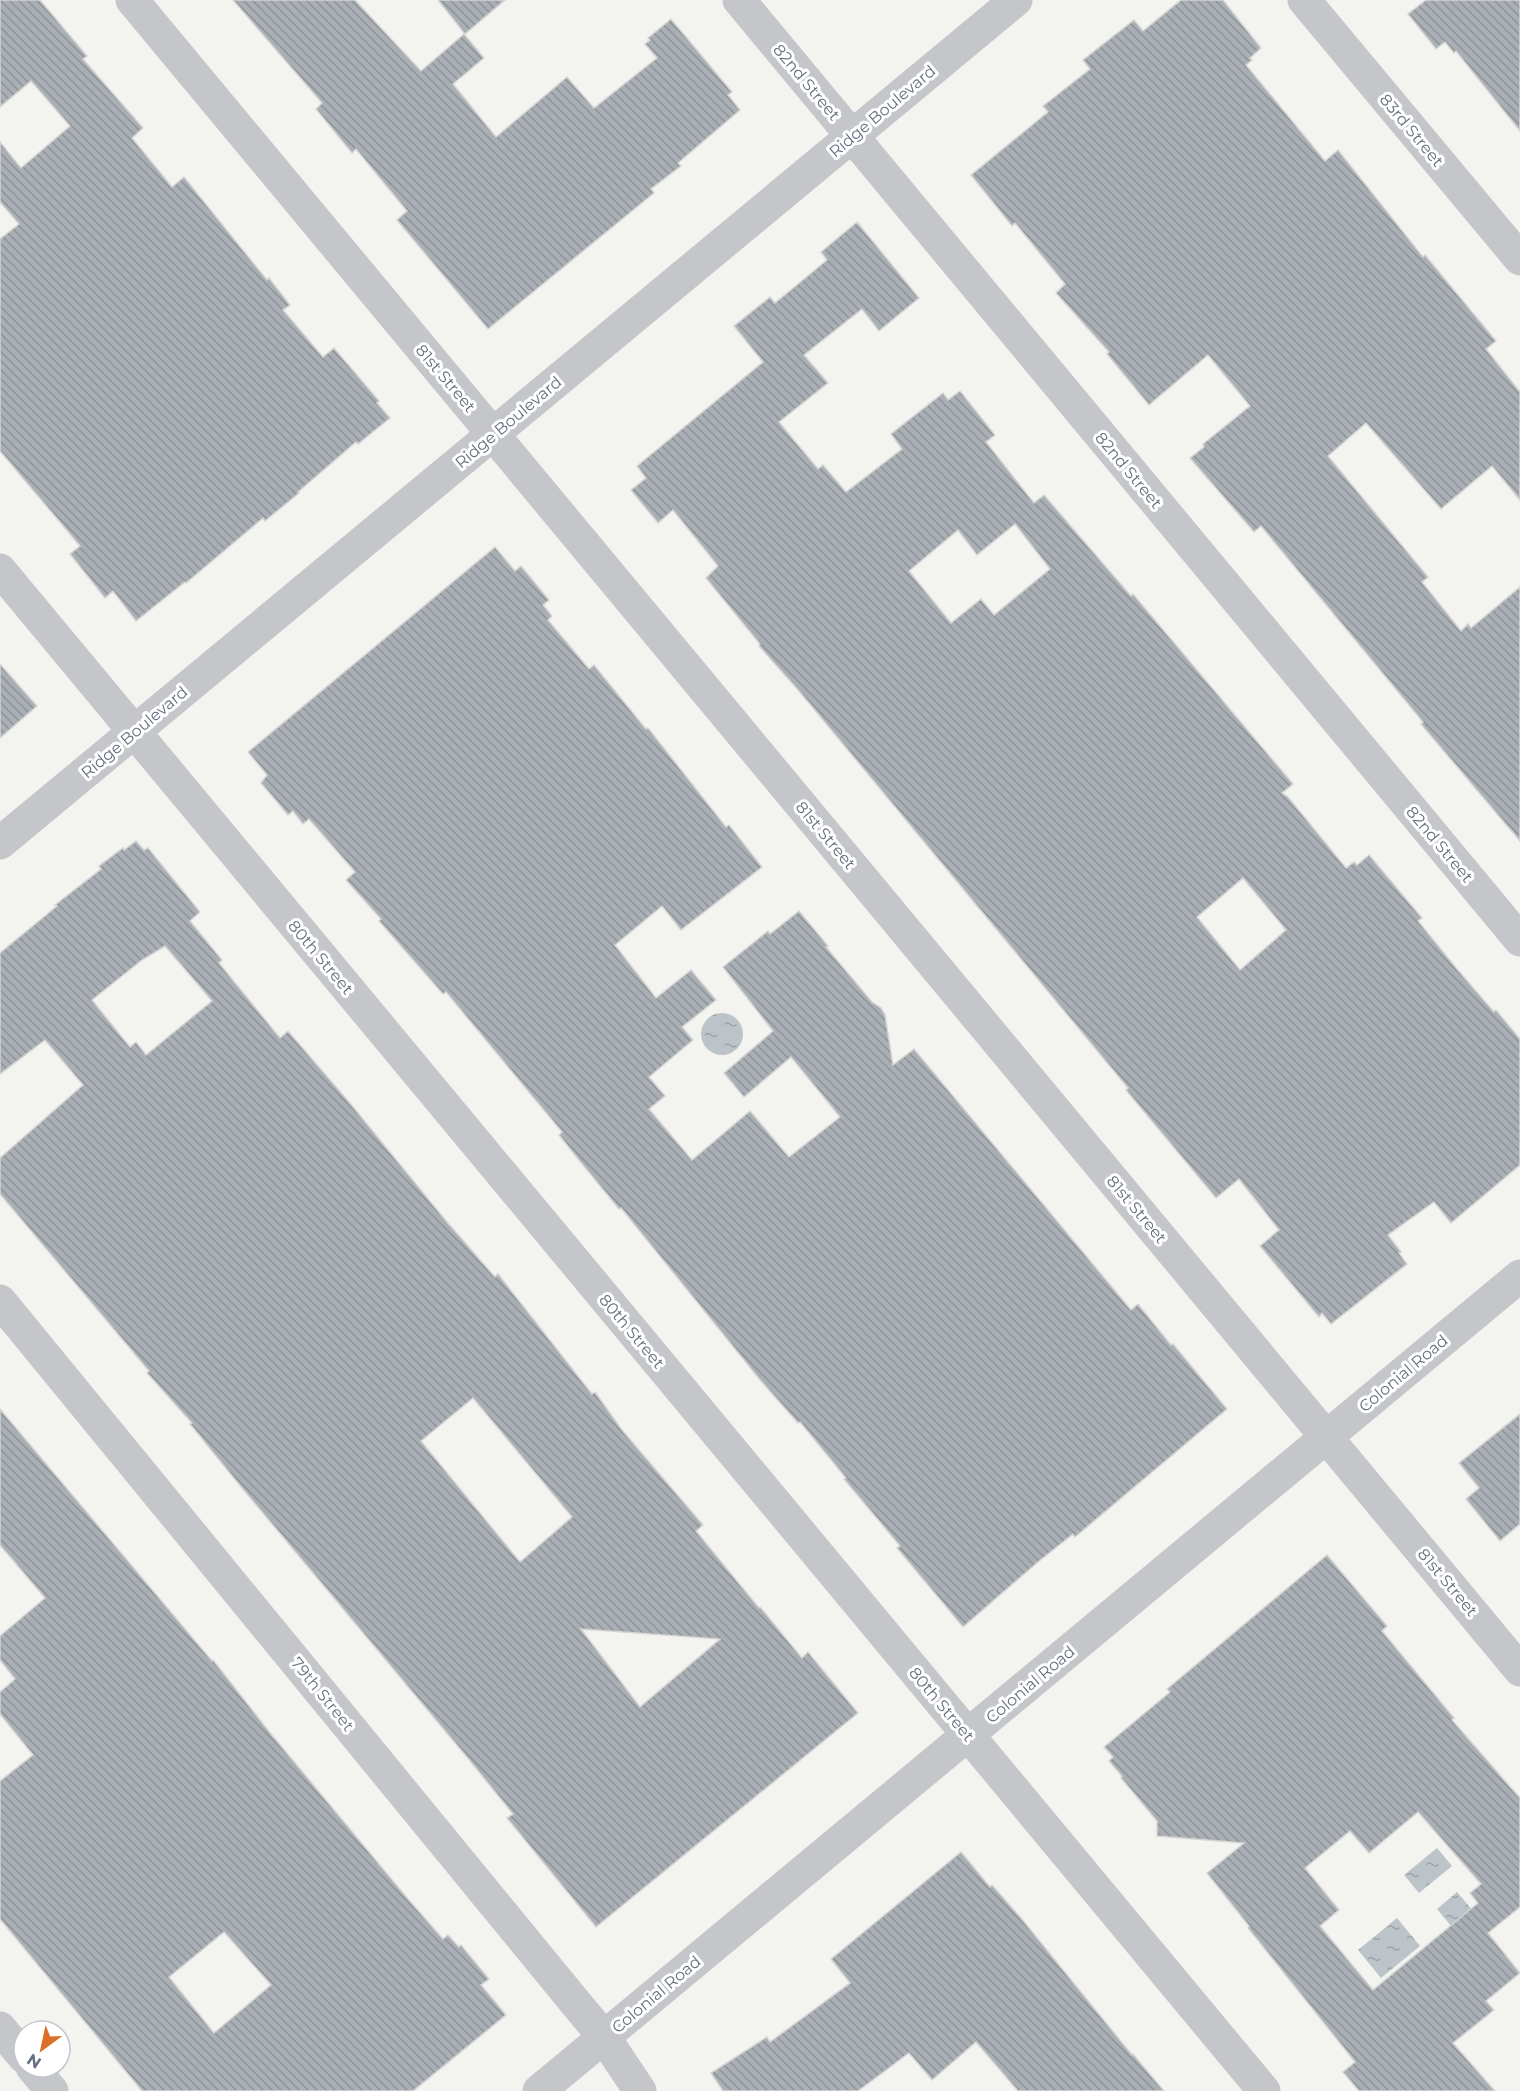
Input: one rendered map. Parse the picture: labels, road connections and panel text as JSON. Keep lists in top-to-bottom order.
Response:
{
  "streets": {
    "street": [
      "82nd Street",
      "Ridge Boulevard",
      "83rd Street",
      "81st Street",
      "80th Street",
      "Colonial Road",
      "79th Street"
    ]
  },
  "crossings": [
    ["82nd Street", "Ridge Boulevard"],
    ["Ridge Boulevard", "81st Street"],
    ["Ridge Boulevard", "80th Street"],
    ["81st Street", "Colonial Road"],
    ["80th Street", "Colonial Road"],
    ["Colonial Road", "79th Street"]
  ],
  "north": "bottom left"
}
